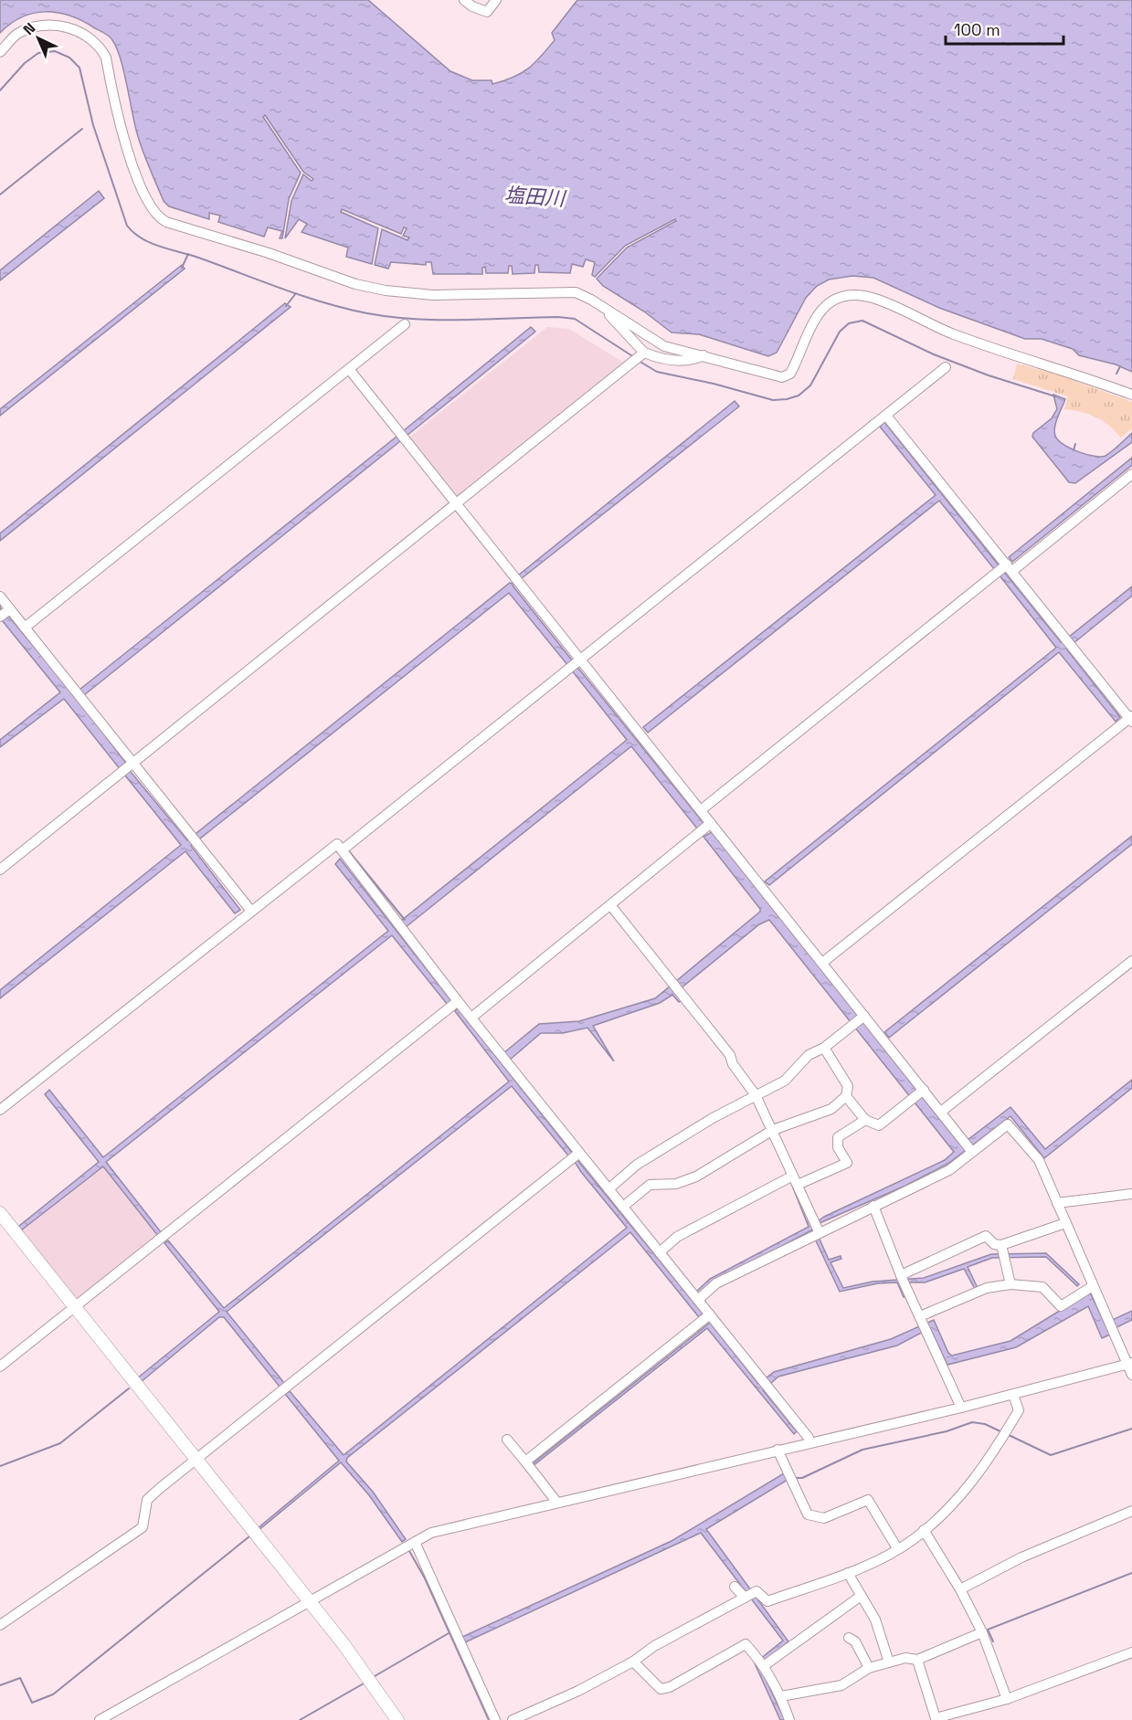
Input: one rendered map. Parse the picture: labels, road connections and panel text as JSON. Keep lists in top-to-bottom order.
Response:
{
  "water": ["塩田川"],
  "scale_bar": "100 m",
  "north": "top left"
}
